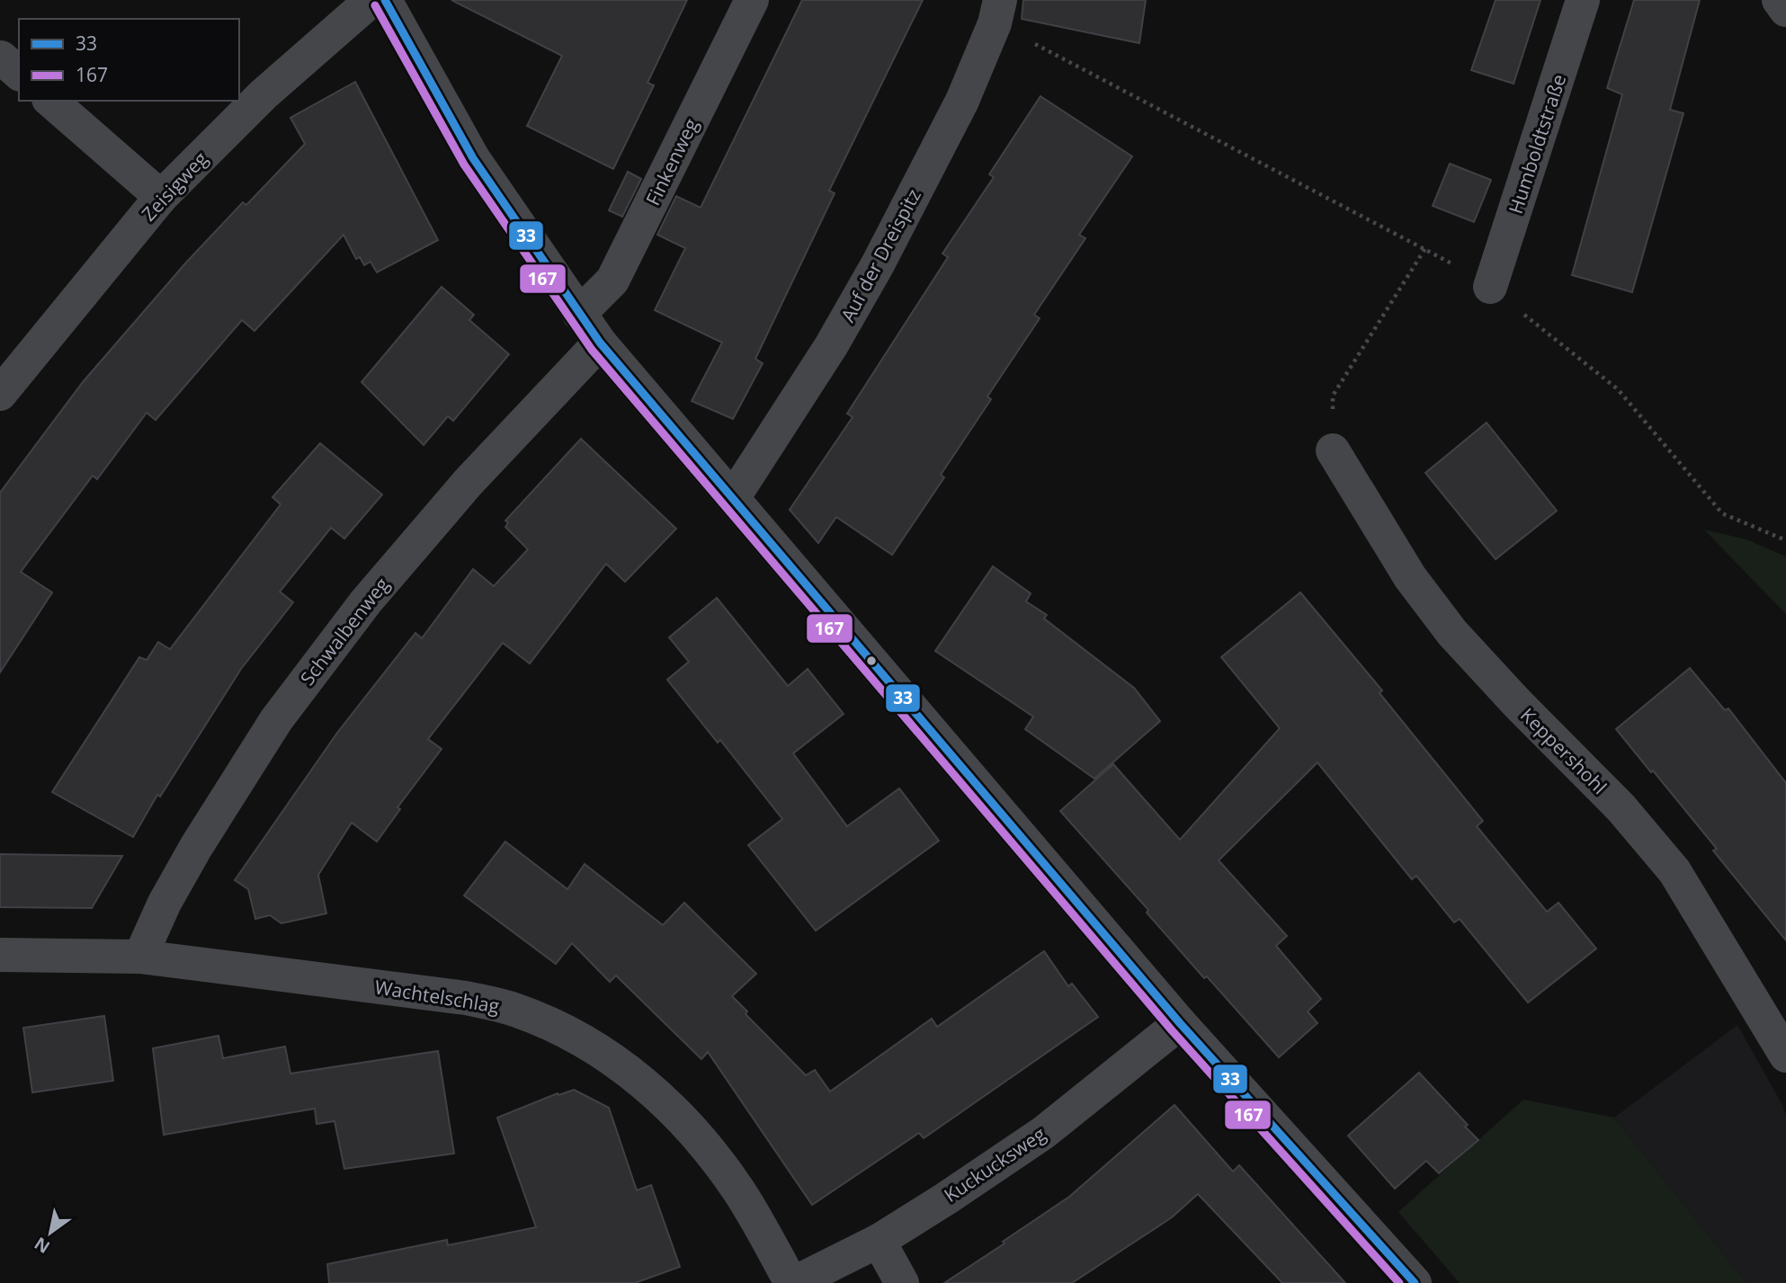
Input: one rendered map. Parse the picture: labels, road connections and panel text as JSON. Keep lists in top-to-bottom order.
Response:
{
  "streets": {
    "street": [
      "Humboldtstraße",
      "Finkenweg",
      "Zeisigweg",
      "Auf der Dreispitz",
      "Schwalbenweg",
      "Keppershohl",
      "Wachtelschlag",
      "Kuckucksweg"
    ]
  },
  "crossings": [
    ["Schwalbenweg", "Wachtelschlag"],
    ["Wachtelschlag", "Kuckucksweg"]
  ],
  "lines": ["transit line 33", "transit line 167"],
  "legend": ["33", "167"],
  "north": "bottom left"
}
